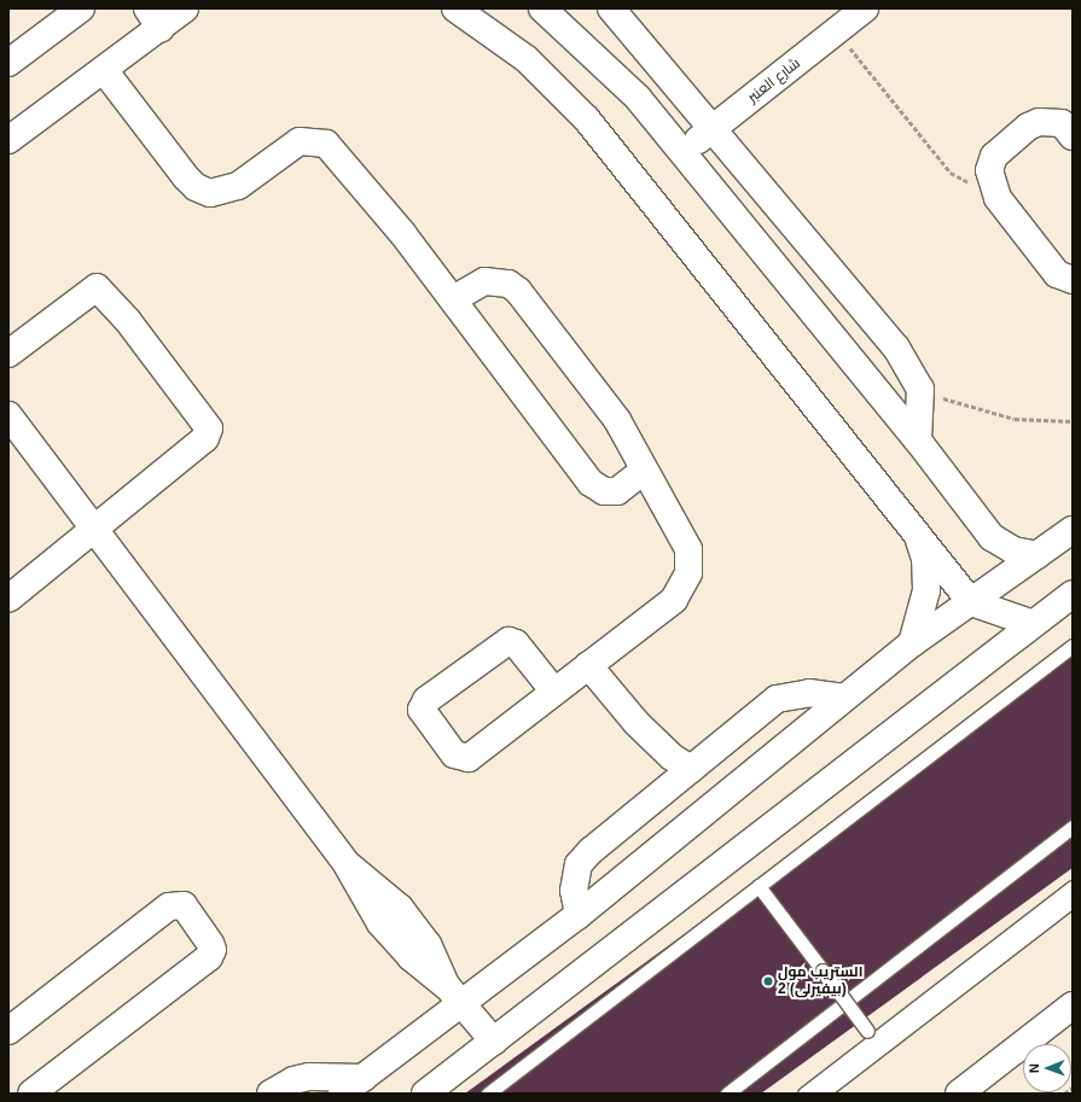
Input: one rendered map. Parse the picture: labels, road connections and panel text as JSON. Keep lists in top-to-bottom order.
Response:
{
  "streets": {
    "street": ["شارع العنبر"]
  },
  "places": ["الستريب مول 2 (بيفيرلى)"],
  "north": "left"
}
